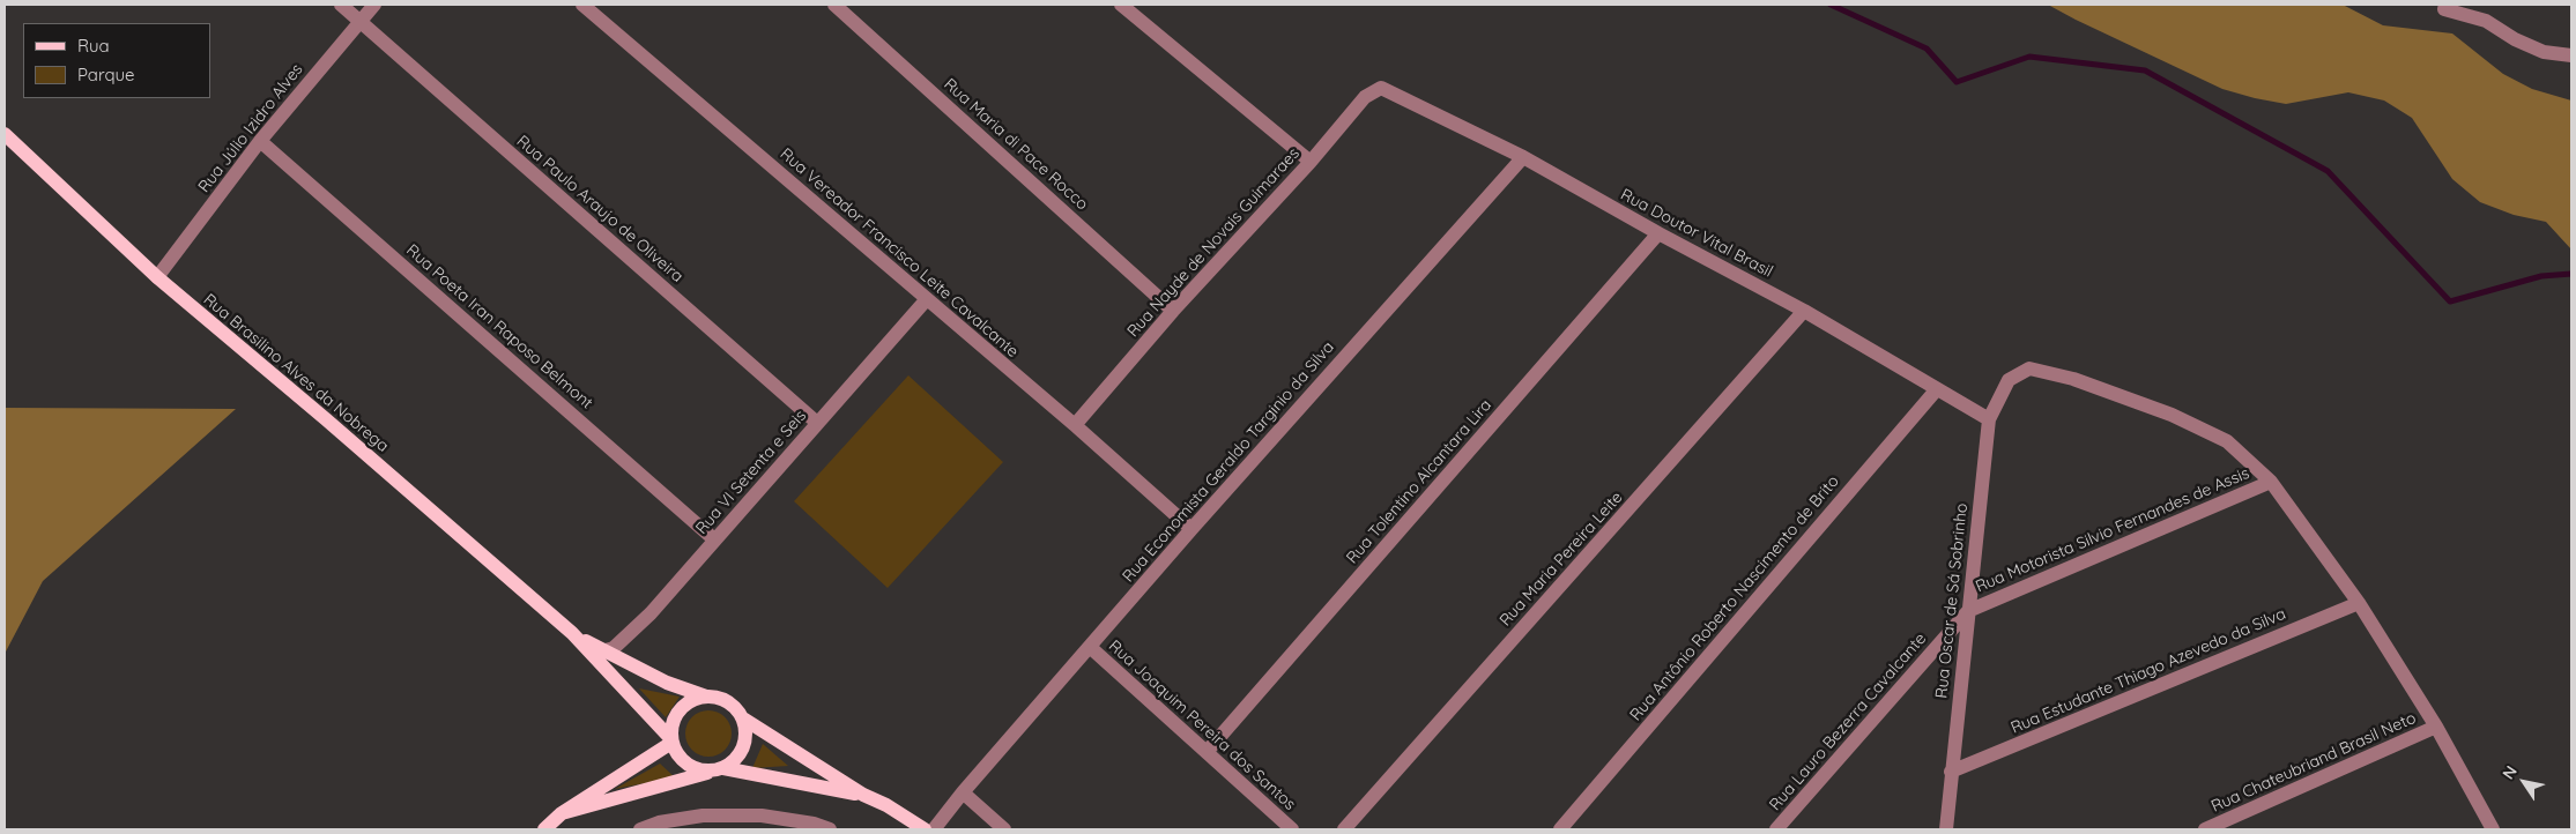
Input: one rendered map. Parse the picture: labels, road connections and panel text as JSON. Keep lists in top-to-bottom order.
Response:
{
  "streets": {
    "main road": ["Rua Brasilino Alves da Nobrega"],
    "street": [
      "Rua Júlio Izidro Alves",
      "Rua Maria di Pace Rocco",
      "Rua Paulo Araujo de Oliveira",
      "Rua Doutor Vital Brasil",
      "Rua Nayde de Novais Guimaraes",
      "Rua Vereador Francisco Leite Cavalcante",
      "Rua Poeta Iran Raposo Belmont",
      "Rua Economista Geraldo Targinio da Silva",
      "Rua VI Setenta e Seis",
      "Rua Tolentino Alcantara Lira",
      "Rua Motorista Silvio Fernandes de Assis",
      "Rua Maria Pereira Leite",
      "Rua Antônio Roberto Nascimento de Brito",
      "Rua Oscar de Sá Sobrinho",
      "Rua Estudante Thiago Azevedo da Silva",
      "Rua Lauro Bezerra Cavalcante",
      "Rua Joaquim Pereira dos Santos",
      "Rua Chateubriand Brasil Neto"
    ]
  },
  "crossings": [
    ["Rua Júlio Izidro Alves", "Rua Paulo Araujo de Oliveira"],
    ["Rua Júlio Izidro Alves", "Rua Poeta Iran Raposo Belmont"],
    ["Rua Júlio Izidro Alves", "Rua Brasilino Alves da Nobrega"],
    ["Rua Maria di Pace Rocco", "Rua Nayde de Novais Guimaraes"],
    ["Rua Paulo Araujo de Oliveira", "Rua VI Setenta e Seis"],
    ["Rua Doutor Vital Brasil", "Rua Nayde de Novais Guimaraes"],
    ["Rua Doutor Vital Brasil", "Rua Economista Geraldo Targinio da Silva"],
    ["Rua Doutor Vital Brasil", "Rua Tolentino Alcantara Lira"],
    ["Rua Doutor Vital Brasil", "Rua Maria Pereira Leite"],
    ["Rua Doutor Vital Brasil", "Rua Antônio Roberto Nascimento de Brito"],
    ["Rua Doutor Vital Brasil", "Rua Oscar de Sá Sobrinho"],
    ["Rua Nayde de Novais Guimaraes", "Rua Vereador Francisco Leite Cavalcante"],
    ["Rua Vereador Francisco Leite Cavalcante", "Rua Economista Geraldo Targinio da Silva"],
    ["Rua Vereador Francisco Leite Cavalcante", "Rua VI Setenta e Seis"],
    ["Rua Poeta Iran Raposo Belmont", "Rua VI Setenta e Seis"],
    ["Rua Brasilino Alves da Nobrega", "Rua VI Setenta e Seis"],
    ["Rua Economista Geraldo Targinio da Silva", "Rua Joaquim Pereira dos Santos"],
    ["Rua Tolentino Alcantara Lira", "Rua Joaquim Pereira dos Santos"],
    ["Rua Motorista Silvio Fernandes de Assis", "Rua Oscar de Sá Sobrinho"],
    ["Rua Motorista Silvio Fernandes de Assis", "Rua Lauro Bezerra Cavalcante"],
    ["Rua Oscar de Sá Sobrinho", "Rua Estudante Thiago Azevedo da Silva"],
    ["Rua Oscar de Sá Sobrinho", "Rua Lauro Bezerra Cavalcante"]
  ],
  "legend": ["Rua", "Parque"],
  "north": "top left"
}
